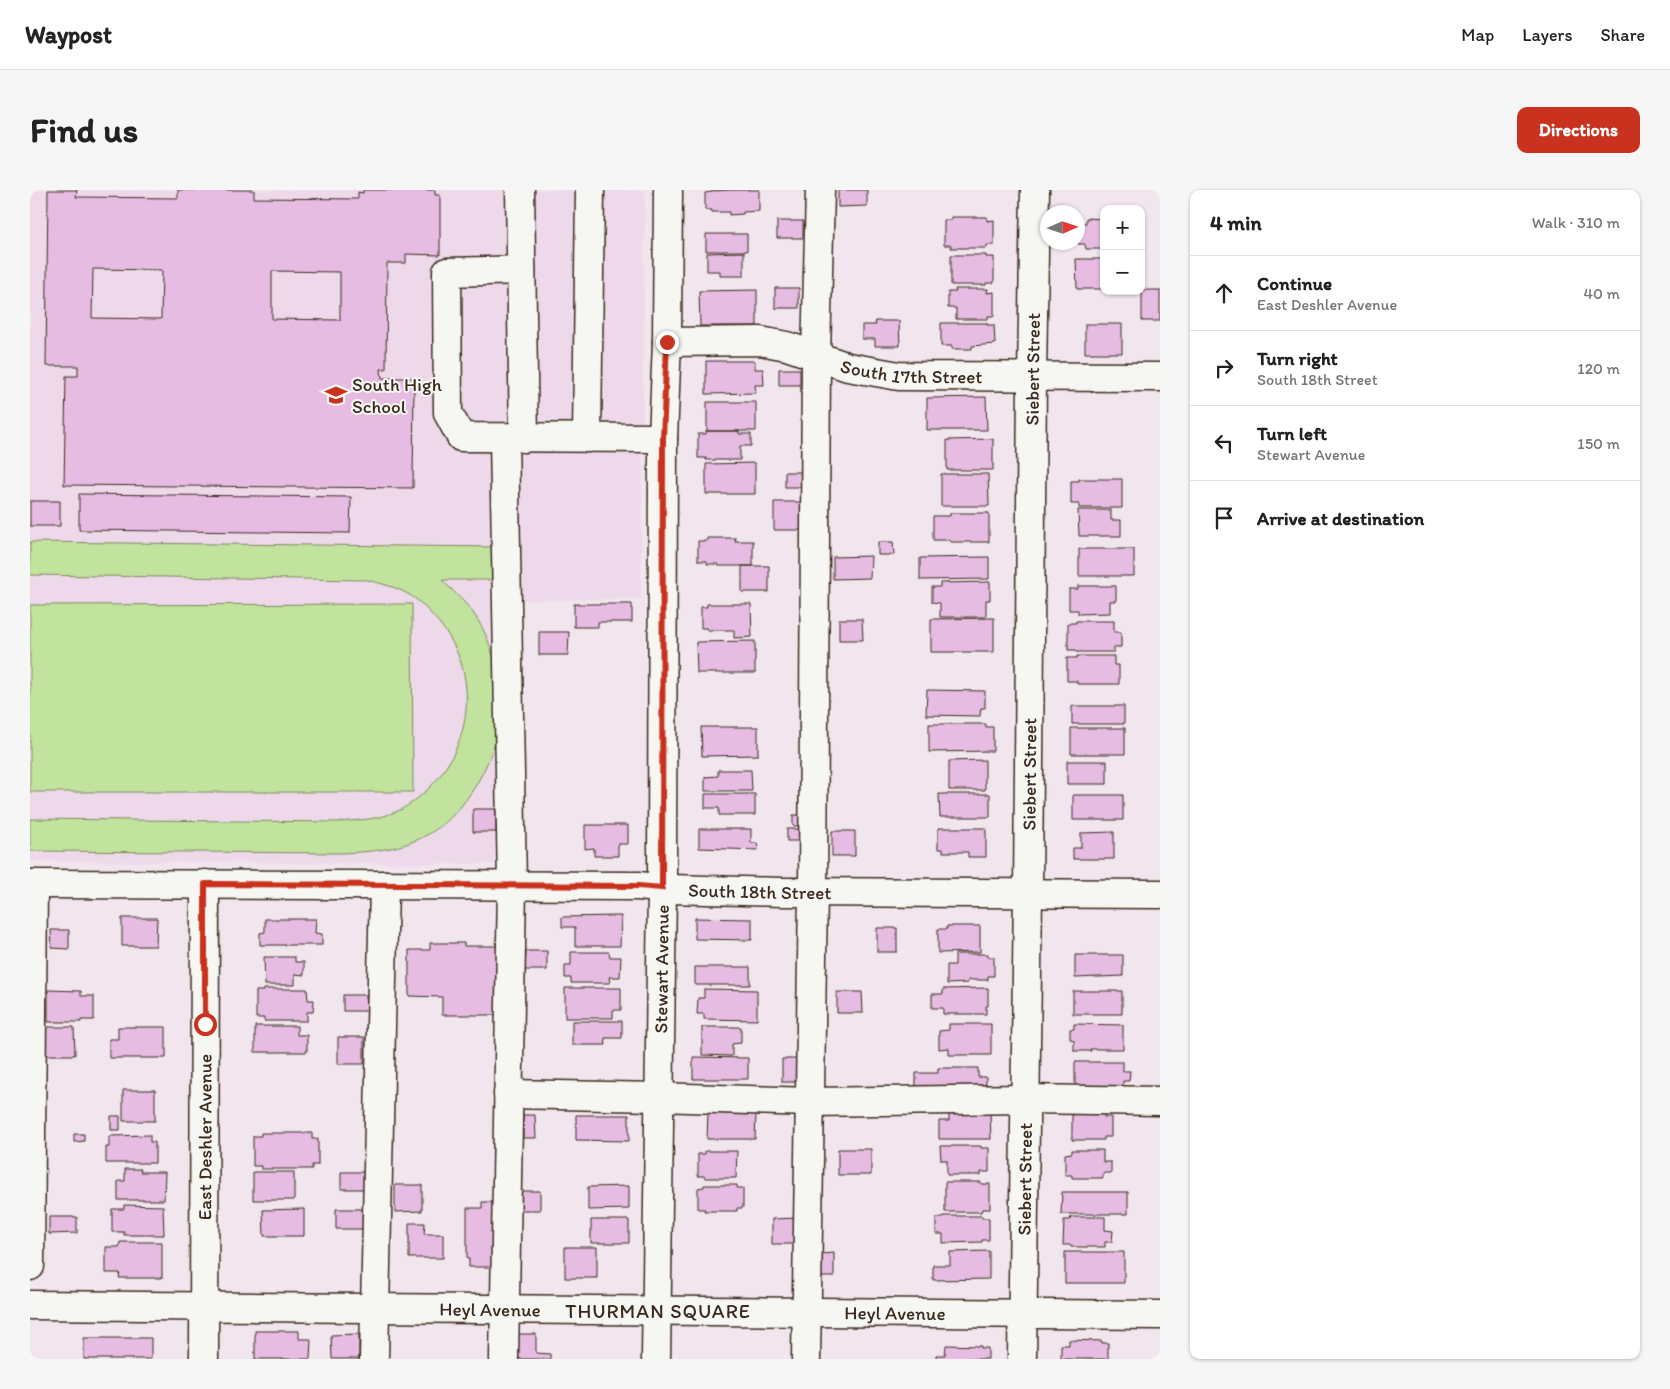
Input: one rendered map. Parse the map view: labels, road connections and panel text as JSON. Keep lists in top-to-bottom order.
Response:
{
  "streets": {
    "street": [
      "South 17th Street",
      "Siebert Street",
      "South 18th Street",
      "Stewart Avenue",
      "East Deshler Avenue",
      "Heyl Avenue"
    ]
  },
  "crossings": [
    ["South 17th Street", "Siebert Street"],
    ["South 17th Street", "Stewart Avenue"],
    ["Siebert Street", "South 18th Street"],
    ["Siebert Street", "Heyl Avenue"],
    ["South 18th Street", "Stewart Avenue"],
    ["South 18th Street", "East Deshler Avenue"],
    ["Stewart Avenue", "Heyl Avenue"],
    ["East Deshler Avenue", "Heyl Avenue"]
  ],
  "districts": ["THURMAN SQUARE"],
  "places": {
    "school or university": ["South High School"]
  },
  "north": "right",
  "page": {
    "header": "Waypost",
    "nav": ["Map", "Layers", "Share"],
    "buttons": "Directions",
    "title": "Find us",
    "heading": ["4 min", "Walk · 310 m"],
    "map_buttons": ["+", "−"],
    "list": [
      ["Continue", "East Deshler Avenue", "40 m"],
      ["Turn right", "South 18th Street", "120 m"],
      ["Turn left", "Stewart Avenue", "150 m"],
      "Arrive at destination"
    ]
  }
}
